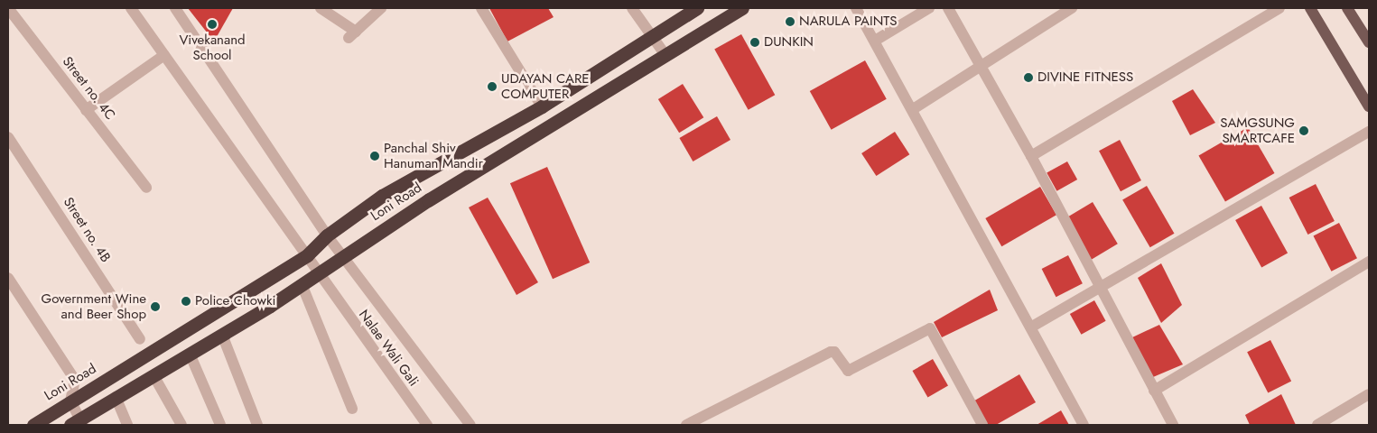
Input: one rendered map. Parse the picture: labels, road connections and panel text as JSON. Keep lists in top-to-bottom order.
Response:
{
  "streets": {
    "highway": ["Loni Road"],
    "street": ["Street no. 4C", "Street no. 4B", "Nalae Wali Gali"]
  },
  "crossings": [
    ["Loni Road", "Nalae Wali Gali"]
  ],
  "places": [
    "NARULA PAINTS",
    "Vivekanand School",
    "DUNKIN",
    "DIVINE FITNESS",
    "UDAYAN CARE COMPUTER",
    "SAMGSUNG SMARTCAFE",
    "Panchal Shiv Hanuman Mandir",
    "Police Chowki",
    "Government Wine and Beer Shop"
  ]
}
